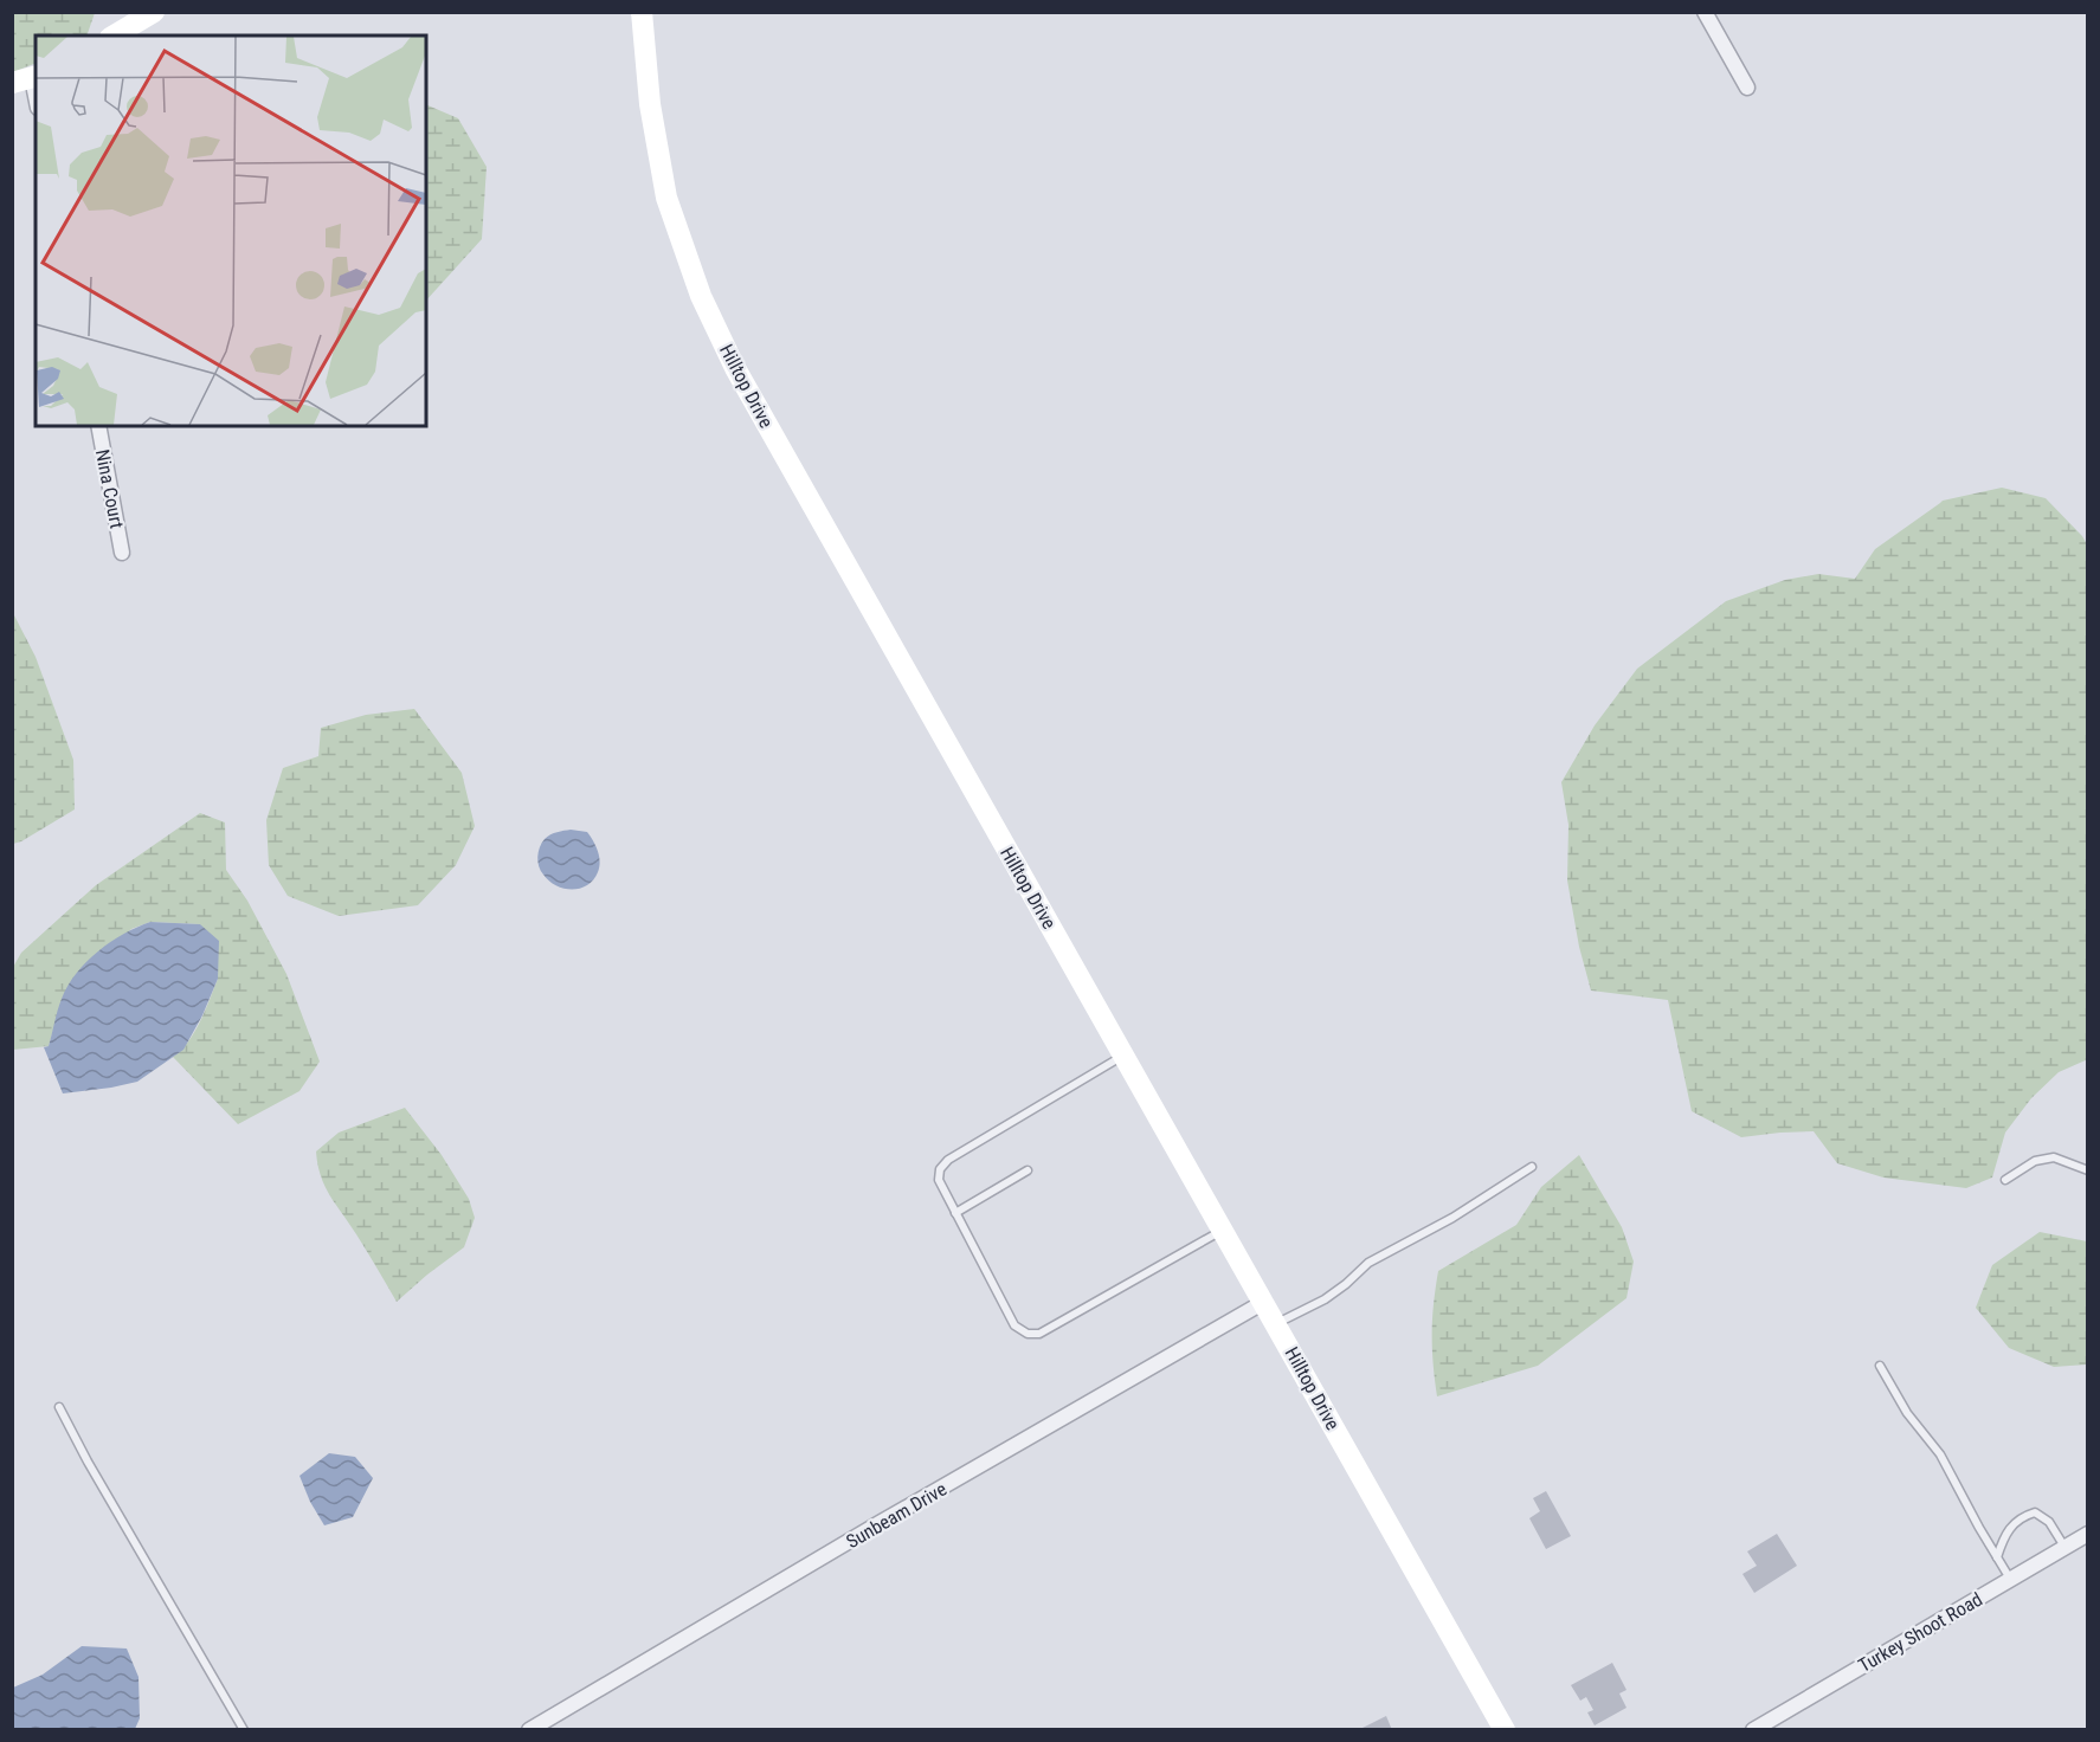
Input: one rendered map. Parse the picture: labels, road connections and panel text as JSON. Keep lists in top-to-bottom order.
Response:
{
  "streets": {
    "street": [
      "Hilltop Drive",
      "Nina Court",
      "Sunbeam Drive",
      "Turkey Shoot Road"
    ]
  },
  "crossings": [
    ["Hilltop Drive", "Sunbeam Drive"]
  ]
}
